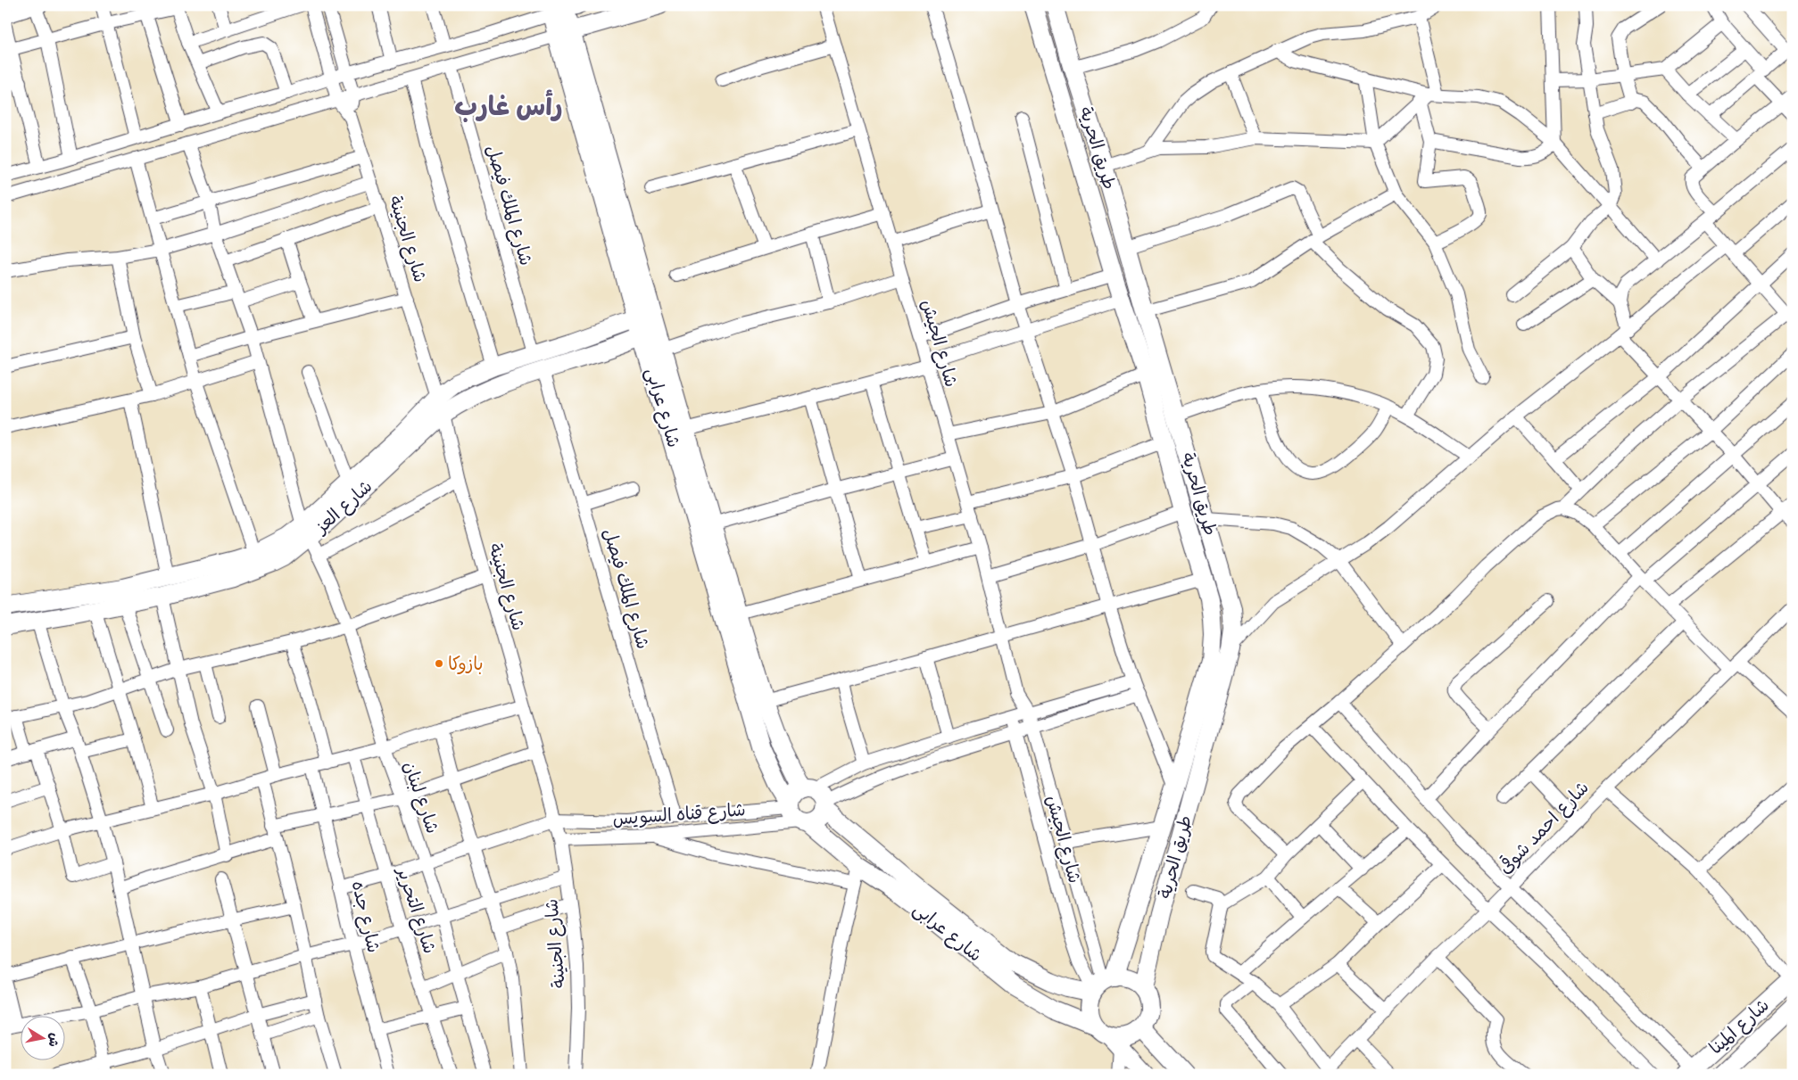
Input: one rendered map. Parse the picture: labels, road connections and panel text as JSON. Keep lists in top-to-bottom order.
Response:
{
  "streets": {
    "main road": [
      "طريق الحرية",
      "شارع عرابى",
      "شارع العز",
      "شارع المينا"
    ],
    "street": [
      "شارع الملك فيصل",
      "شارع الجنينة",
      "شارع الجيش",
      "شارع لبنان",
      "شارع قناه السويس",
      "شارع احمد شوقى",
      "شارع التحرير",
      "شارع جده"
    ]
  },
  "crossings": [
    ["طريق الحرية", "شارع الجيش"],
    ["طريق الحرية", "شارع عرابى"],
    ["شارع الملك فيصل", "شارع العز"],
    ["شارع الملك فيصل", "شارع قناه السويس"],
    ["شارع الجنينة", "شارع العز"],
    ["شارع الجنينة", "شارع قناه السويس"],
    ["شارع الجيش", "شارع عرابى"],
    ["شارع عرابى", "شارع العز"],
    ["شارع عرابى", "شارع قناه السويس"],
    ["شارع العز", "شارع لبنان"]
  ],
  "districts": ["رأس غارب"],
  "places": ["بازوكا"],
  "north": "right"
}
